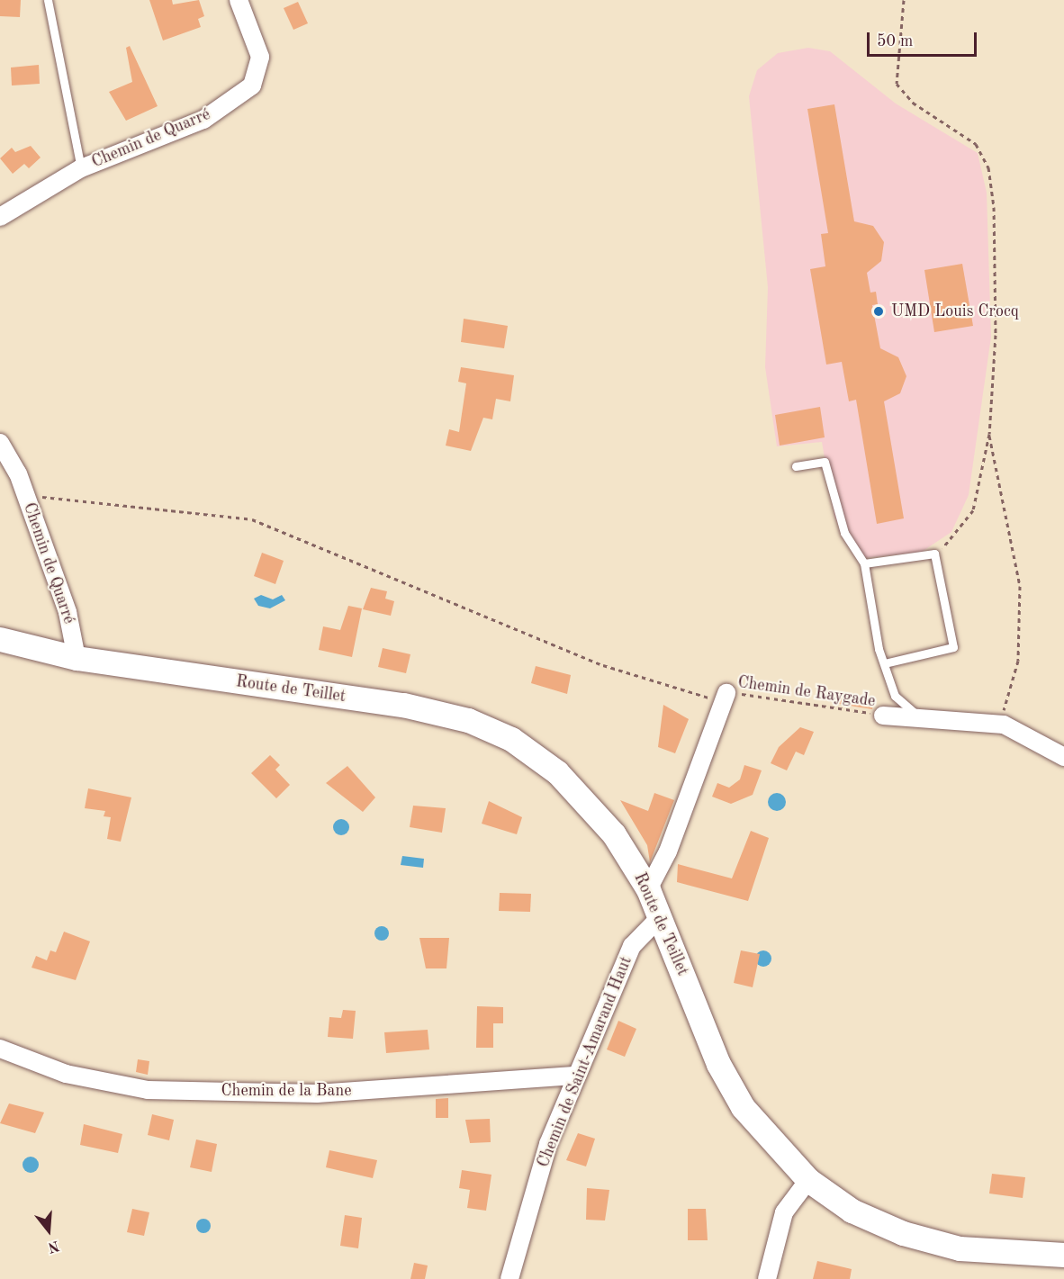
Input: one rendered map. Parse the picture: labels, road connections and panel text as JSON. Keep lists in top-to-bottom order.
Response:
{
  "streets": {
    "main road": ["Route de Teillet"],
    "street": ["Chemin de Quarré", "Chemin de Saint-Amarand Haut", "Chemin de la Bane"],
    "path": ["Chemin de Raygade"]
  },
  "crossings": [
    ["Chemin de Quarré", "Route de Teillet"],
    ["Chemin de Quarré", "Chemin de Raygade"],
    ["Route de Teillet", "Chemin de Saint-Amarand Haut"],
    ["Chemin de Saint-Amarand Haut", "Chemin de la Bane"]
  ],
  "places": ["UMD Louis Crocq"],
  "scale_bar": "50 m",
  "north": "bottom"
}
